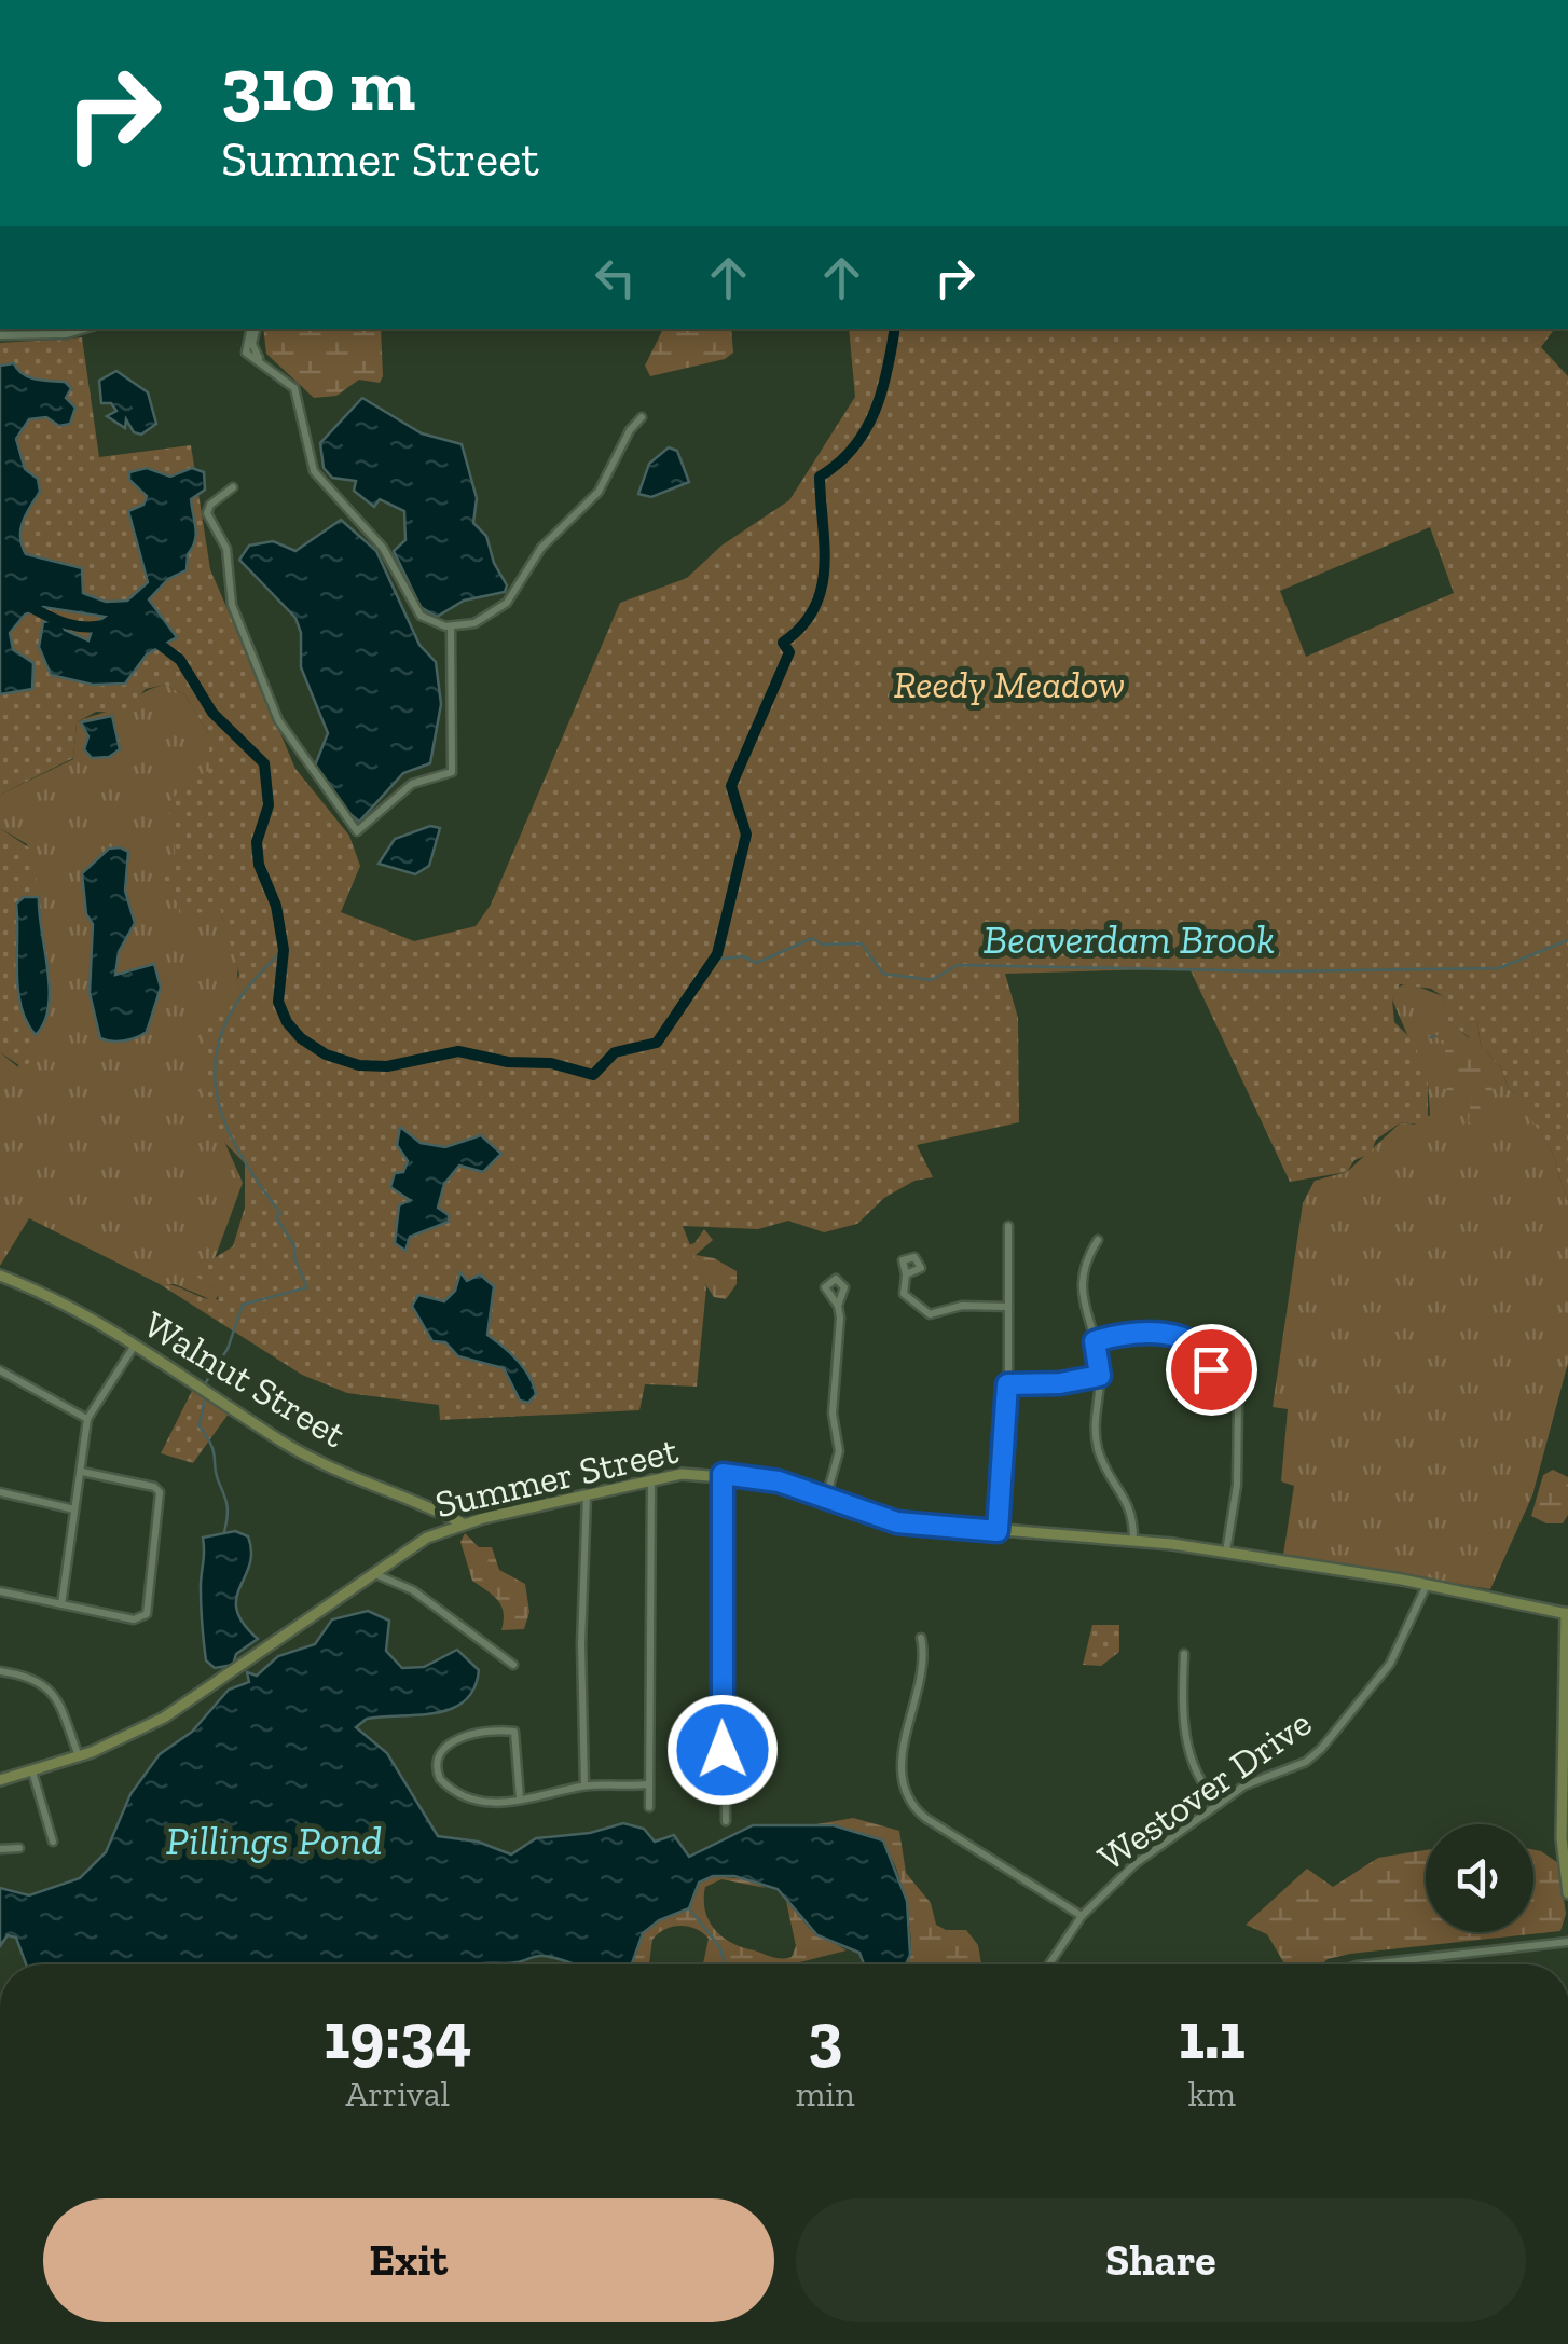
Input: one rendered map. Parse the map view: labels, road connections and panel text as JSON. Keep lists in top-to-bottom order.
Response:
{
  "streets": {
    "main road": ["Walnut Street", "Summer Street"],
    "street": ["Westover Drive"]
  },
  "crossings": [
    ["Walnut Street", "Summer Street"],
    ["Summer Street", "Westover Drive"]
  ],
  "water": ["Beaverdam Brook", "Pillings Pond"],
  "parks": ["Reedy Meadow"],
  "page": {
    "turn": ["310 m", "Summer Street"],
    "eta": [
      "19:34",
      "Arrival",
      "3",
      "min",
      "1.1",
      "km"
    ],
    "buttons": ["Exit", "Share"]
  }
}
